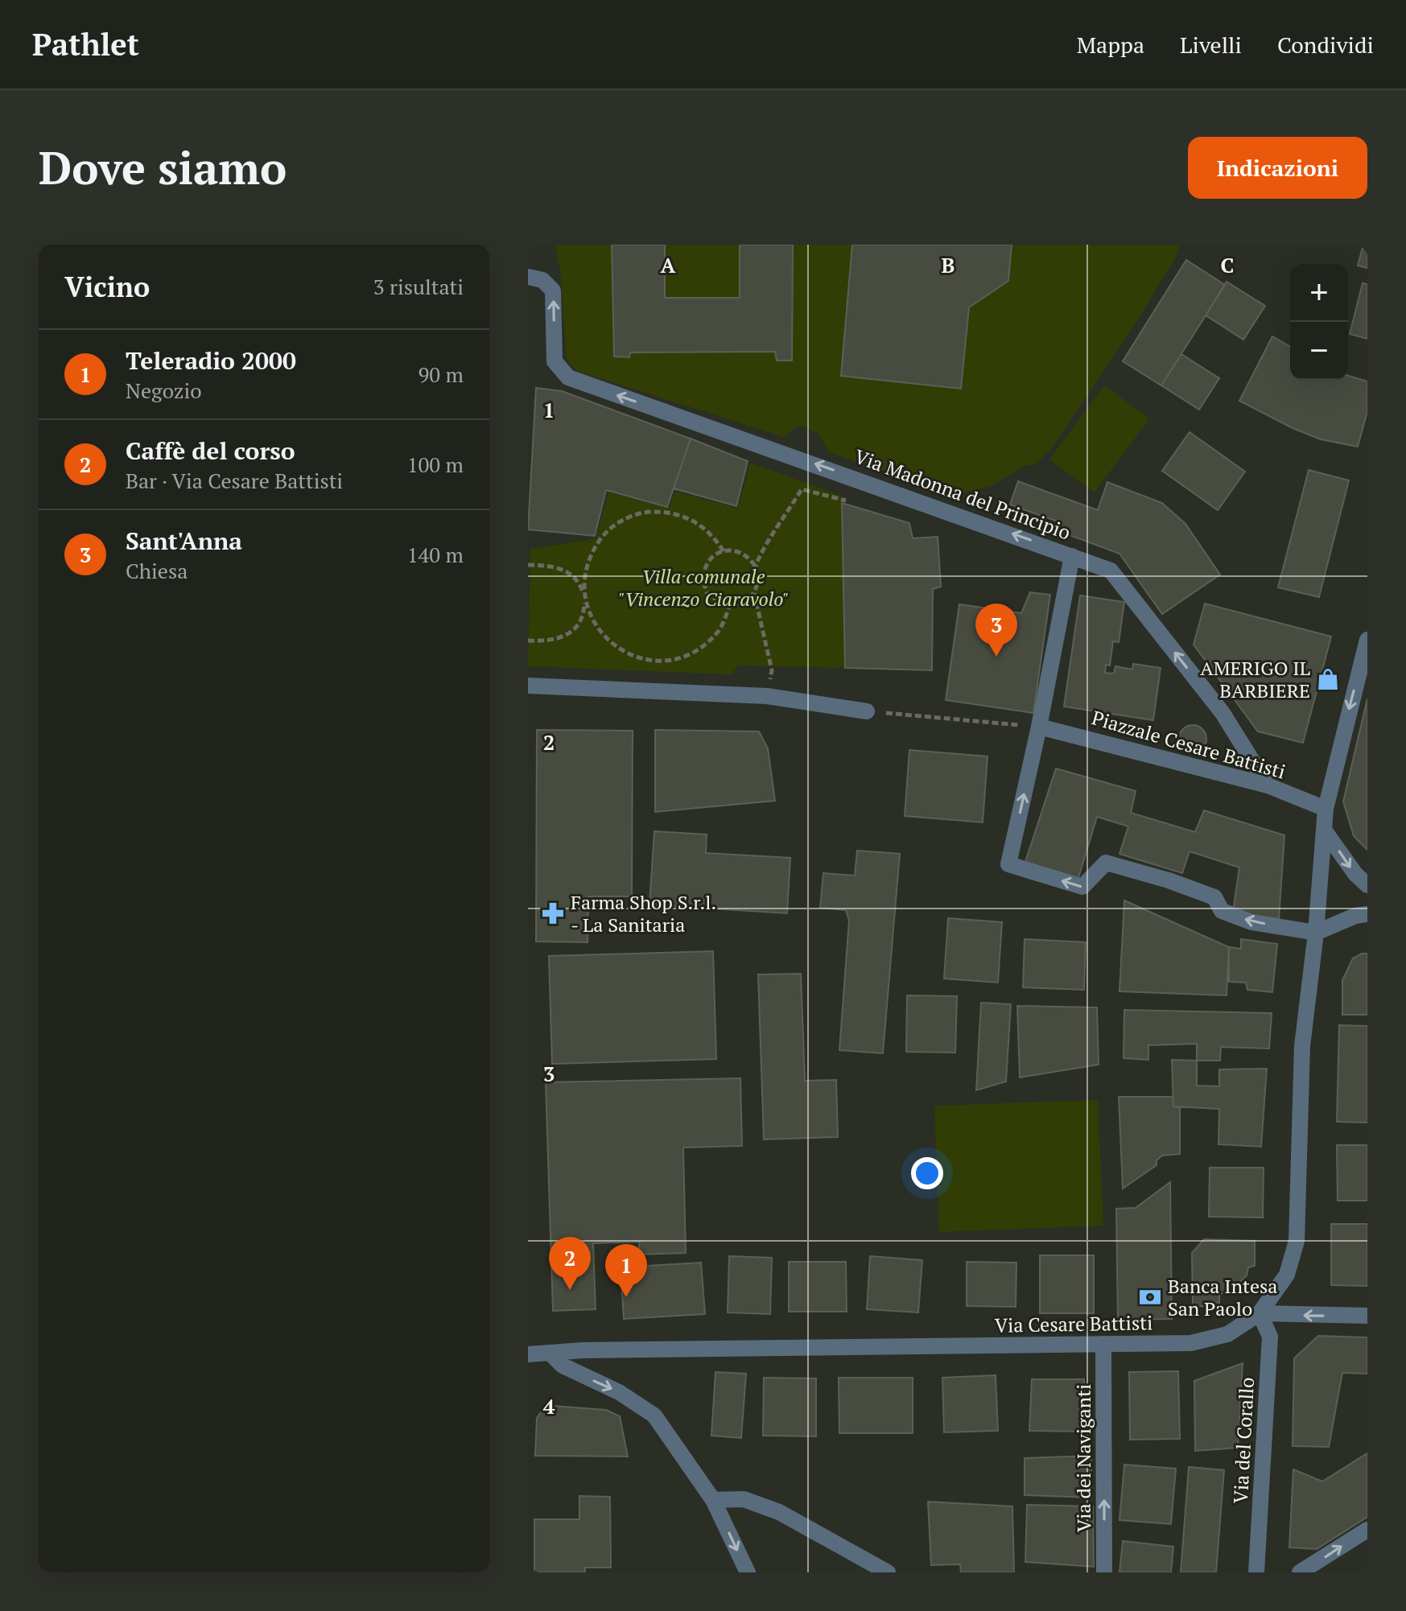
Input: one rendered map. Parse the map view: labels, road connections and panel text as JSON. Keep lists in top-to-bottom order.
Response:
{
  "streets": {
    "street": [
      "Via Madonna del Principio",
      "Piazzale Cesare Battisti",
      "Via Cesare Battisti",
      "Via del Corallo",
      "Via dei Naviganti"
    ]
  },
  "crossings": [
    ["Via Madonna del Principio", "Piazzale Cesare Battisti"],
    ["Piazzale Cesare Battisti", "Via Cesare Battisti"],
    ["Via Cesare Battisti", "Via del Corallo"],
    ["Via Cesare Battisti", "Via dei Naviganti"]
  ],
  "one_way": ["Via Madonna del Principio", "Via dei Naviganti"],
  "parks": ["Villa comunale \"Vincenzo Ciaravolo\""],
  "places": {
    "shop": ["AMERIGO IL BARBIERE"],
    "pharmacy": ["Farma Shop S.r.l. - La Sanitaria"],
    "bank": ["Banca Intesa San Paolo"]
  },
  "page": {
    "header": "Pathlet",
    "nav": ["Mappa", "Livelli", "Condividi"],
    "buttons": "Indicazioni",
    "title": "Dove siamo",
    "heading": ["Vicino", "3 risultati"],
    "map_buttons": ["+", "−"],
    "list": [
      {
        "mark": "1",
        "name": "Teleradio 2000",
        "note": "Negozio",
        "value": "90 m"
      },
      {
        "mark": "2",
        "name": "Caffè del corso",
        "note": "Bar · Via Cesare Battisti",
        "value": "100 m"
      },
      {
        "mark": "3",
        "name": "Sant'Anna",
        "note": "Chiesa",
        "value": "140 m"
      }
    ],
    "pins": ["3", "2", "1"]
  },
  "grid": {
    "columns": ["A", "B", "C"],
    "rows": [
      "1",
      "2",
      "3",
      "4"
    ]
  }
}
